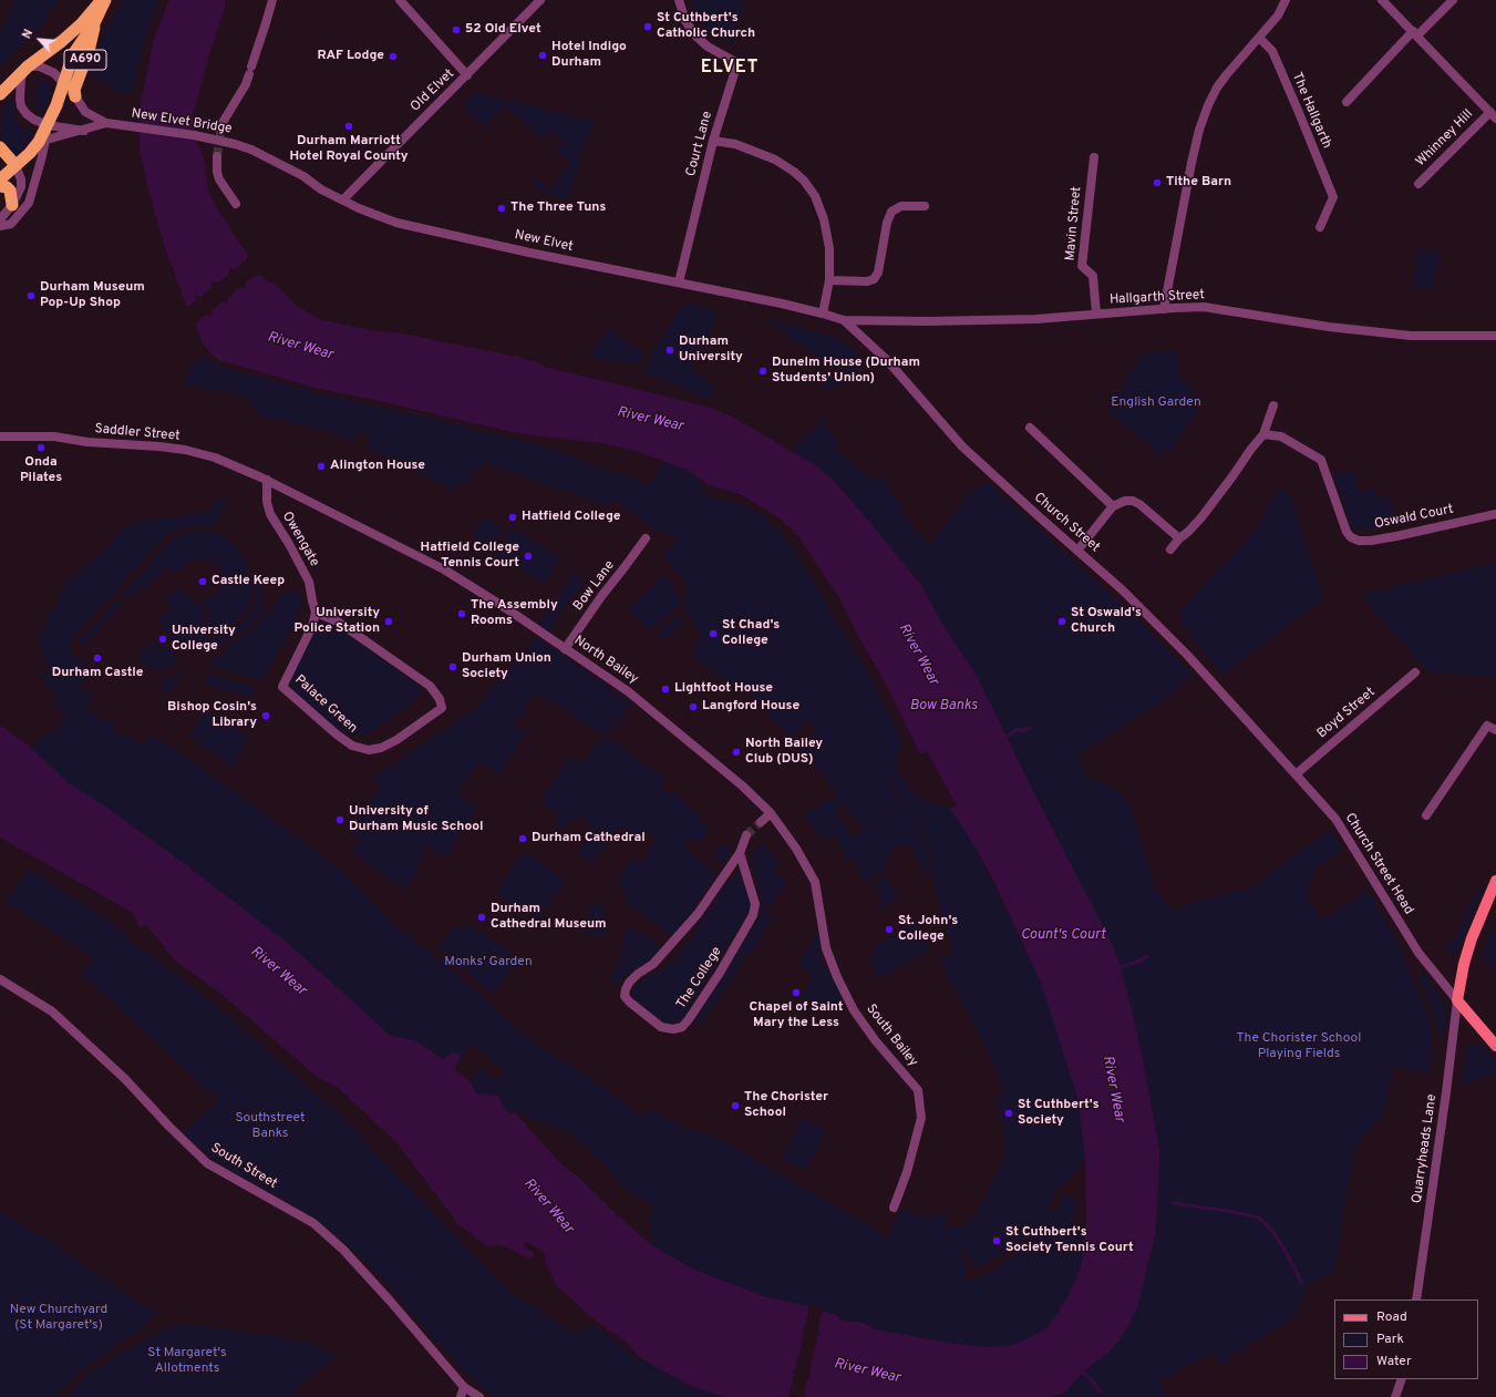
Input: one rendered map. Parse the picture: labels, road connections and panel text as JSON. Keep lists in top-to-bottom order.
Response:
{
  "streets": {
    "highway": ["A690"],
    "street": [
      "Old Elvet",
      "The Hallgarth",
      "New Elvet Bridge",
      "Whinney Hill",
      "Court Lane",
      "Mavin Street",
      "New Elvet",
      "Hallgarth Street",
      "Saddler Street",
      "Oswald Court",
      "Church Street",
      "Owengate",
      "Bow Lane",
      "North Bailey",
      "Palace Green",
      "Boyd Street",
      "Church Street Head",
      "The College",
      "South Bailey",
      "Quarryheads Lane",
      "South Street"
    ]
  },
  "crossings": [
    ["Old Elvet", "New Elvet"],
    ["New Elvet Bridge", "New Elvet"],
    ["Court Lane", "New Elvet"],
    ["Mavin Street", "Hallgarth Street"],
    ["New Elvet", "Hallgarth Street"],
    ["New Elvet", "Church Street"],
    ["Hallgarth Street", "Church Street"],
    ["Saddler Street", "Owengate"],
    ["Saddler Street", "North Bailey"],
    ["Church Street", "Church Street Head"],
    ["Owengate", "North Bailey"],
    ["Owengate", "Palace Green"],
    ["Bow Lane", "North Bailey"],
    ["North Bailey", "South Bailey"],
    ["Boyd Street", "Church Street Head"],
    ["Church Street Head", "Quarryheads Lane"]
  ],
  "districts": ["ELVET"],
  "water": ["River Wear", "Bow Banks", "Count's Court"],
  "parks": [
    "English Garden",
    "Monks' Garden",
    "The Chorister School Playing Fields",
    "Southstreet Banks",
    "New Churchyard (St Margaret's)",
    "St Margaret's Allotments"
  ],
  "places": [
    "St Cuthbert's Catholic Church",
    "52 Old Elvet",
    "Hotel Indigo Durham",
    "RAF Lodge",
    "Durham Marriott Hotel Royal County",
    "Tithe Barn",
    "The Three Tuns",
    "Durham Museum Pop-Up Shop",
    "Durham University",
    "Dunelm House (Durham Students' Union)",
    "Onda Pilates",
    "Alington House",
    "Hatfield College",
    "Hatfield College Tennis Court",
    "Castle Keep",
    "The Assembly Rooms",
    "University Police Station",
    "St Oswald's Church",
    "St Chad's College",
    "University College",
    "Durham Castle",
    "Durham Union Society",
    "Lightfoot House",
    "Langford House",
    "Bishop Cosin's Library",
    "North Bailey Club (DUS)",
    "University of Durham Music School",
    "Durham Cathedral",
    "Durham Cathedral Museum",
    "St. John's College",
    "Chapel of Saint Mary the Less",
    "The Chorister School",
    "St Cuthbert's Society",
    "St Cuthbert's Society Tennis Court"
  ],
  "legend": ["Road", "Park", "Water"],
  "north": "top left"
}
